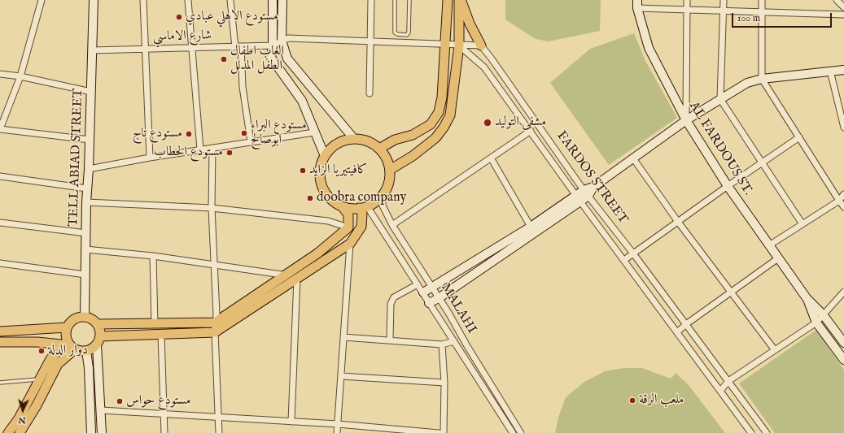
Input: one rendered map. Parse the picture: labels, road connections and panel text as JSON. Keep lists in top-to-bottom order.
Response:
{
  "streets": {
    "main road": ["AL FARDOUS ST.", "TELL ABIAD STREET"],
    "street": ["شارع الاماسي", "FARDOS STREET", "MALAHI"]
  },
  "crossings": [
    ["شارع الاماسي", "TELL ABIAD STREET"]
  ],
  "places": [
    "مستودع الاهلي عبادي",
    "العاب اطفال الطفل المدلل",
    "مشفى التوليد",
    "مستودع البراء ابوصالح",
    "مستودع تاج",
    "مستودع الحطاب",
    "كافيتيريا الزايد",
    "doobra company",
    "دوار الدلة",
    "ملعب الرقة",
    "مستودع حواس"
  ],
  "scale_bar": "100 m",
  "north": "bottom"
}
